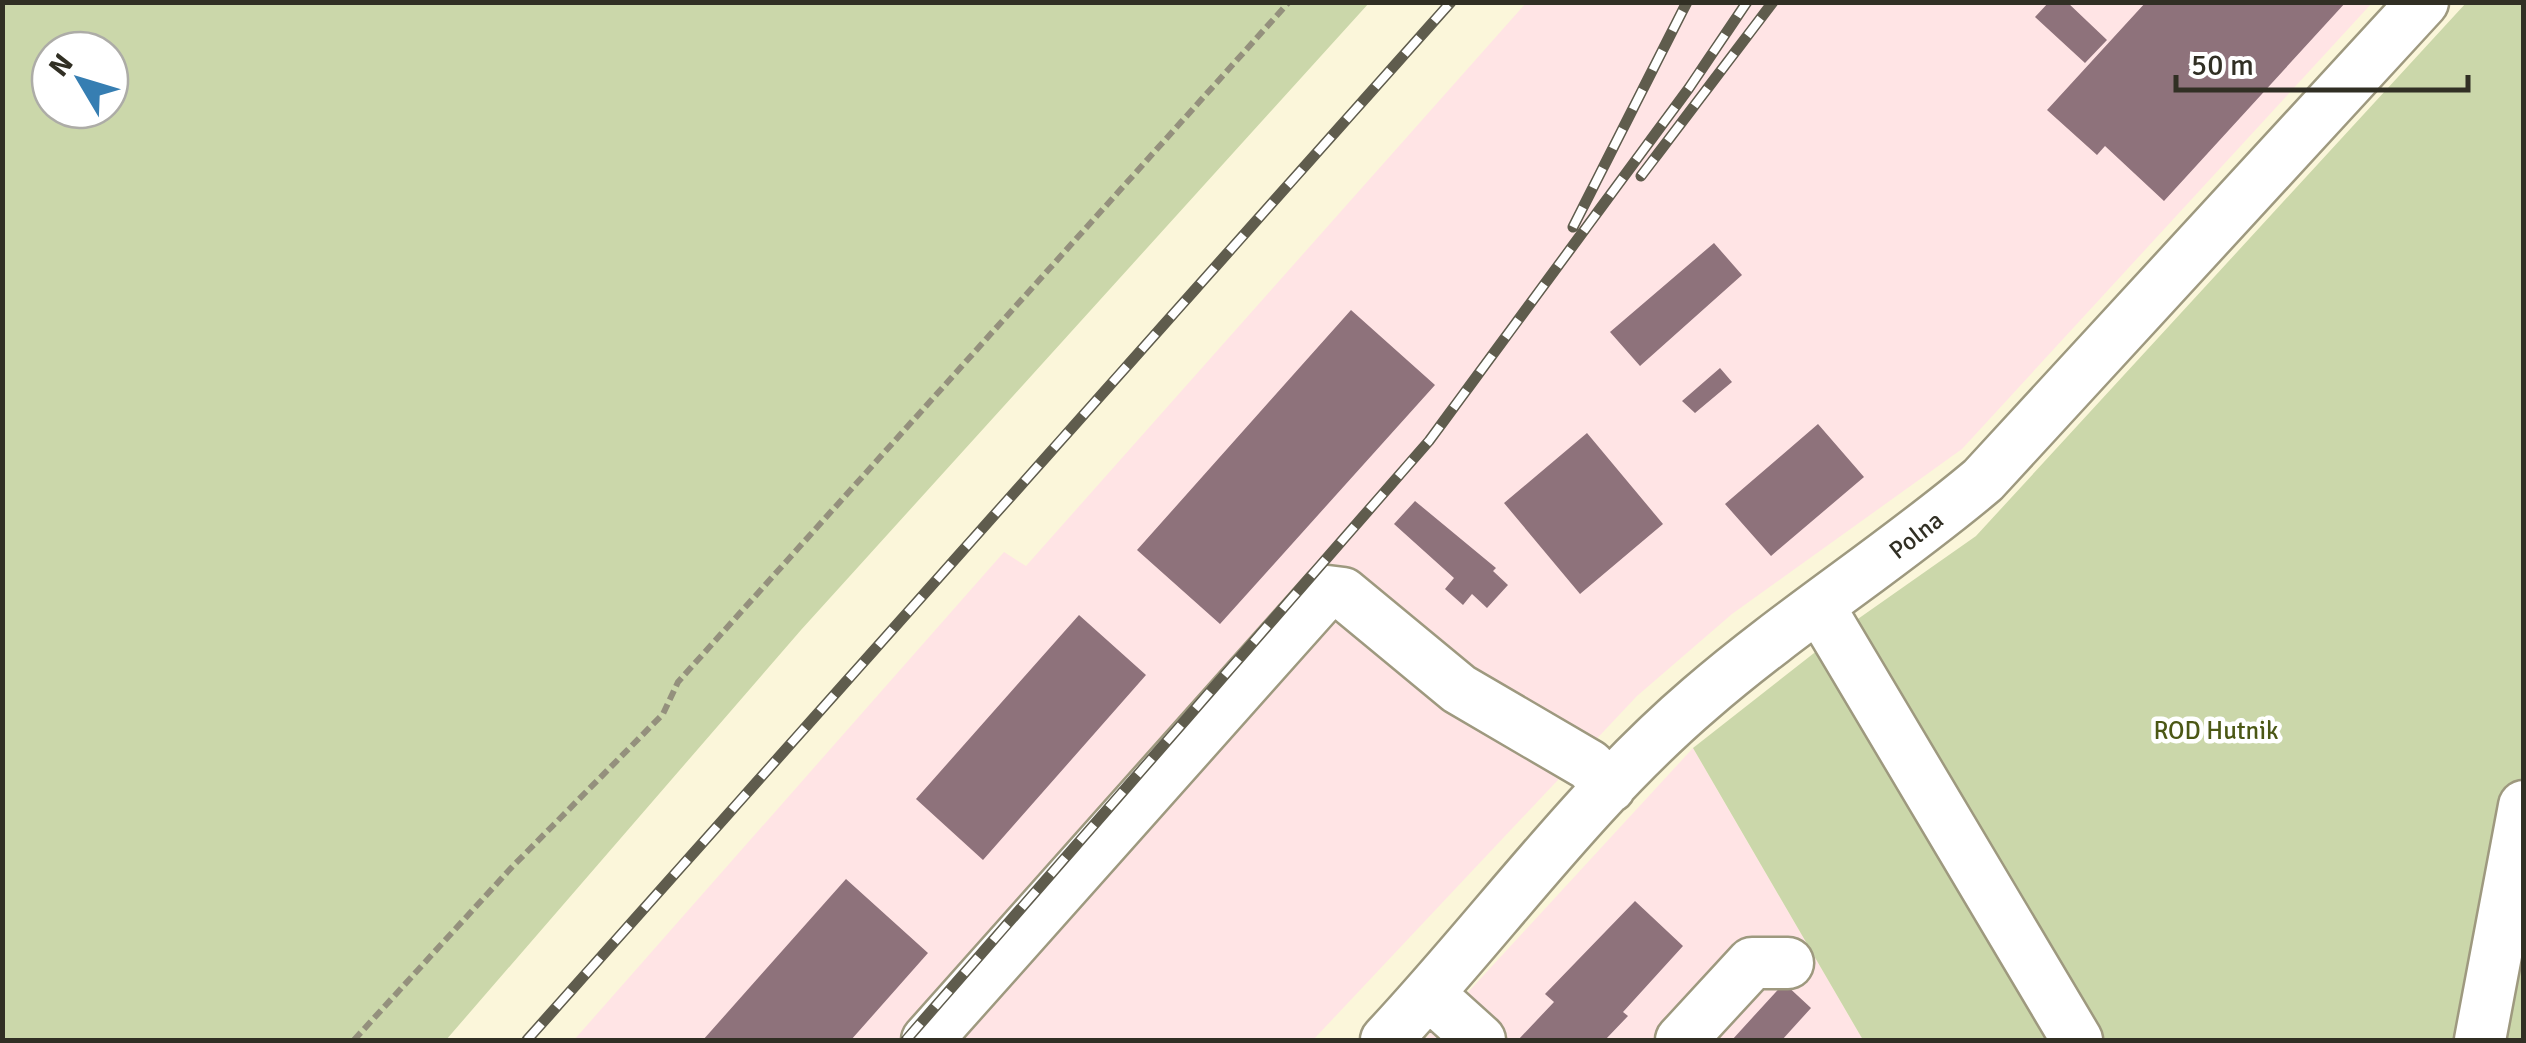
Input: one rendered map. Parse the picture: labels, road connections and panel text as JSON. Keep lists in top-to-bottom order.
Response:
{
  "streets": {
    "street": ["Polna"]
  },
  "parks": ["ROD Hutnik"],
  "scale_bar": "50 m",
  "north": "top left"
}
